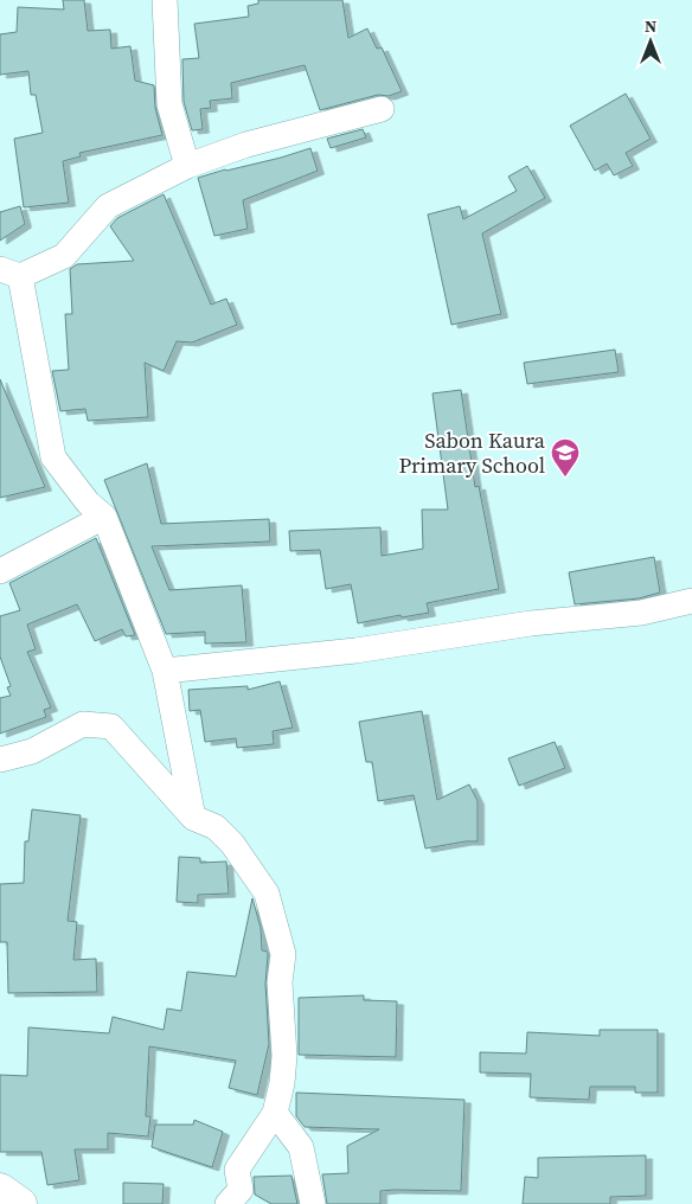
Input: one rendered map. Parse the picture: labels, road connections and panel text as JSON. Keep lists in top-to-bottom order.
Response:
{
  "places": {
    "school or university": ["Sabon Kaura Primary School"]
  },
  "north": "top"
}
